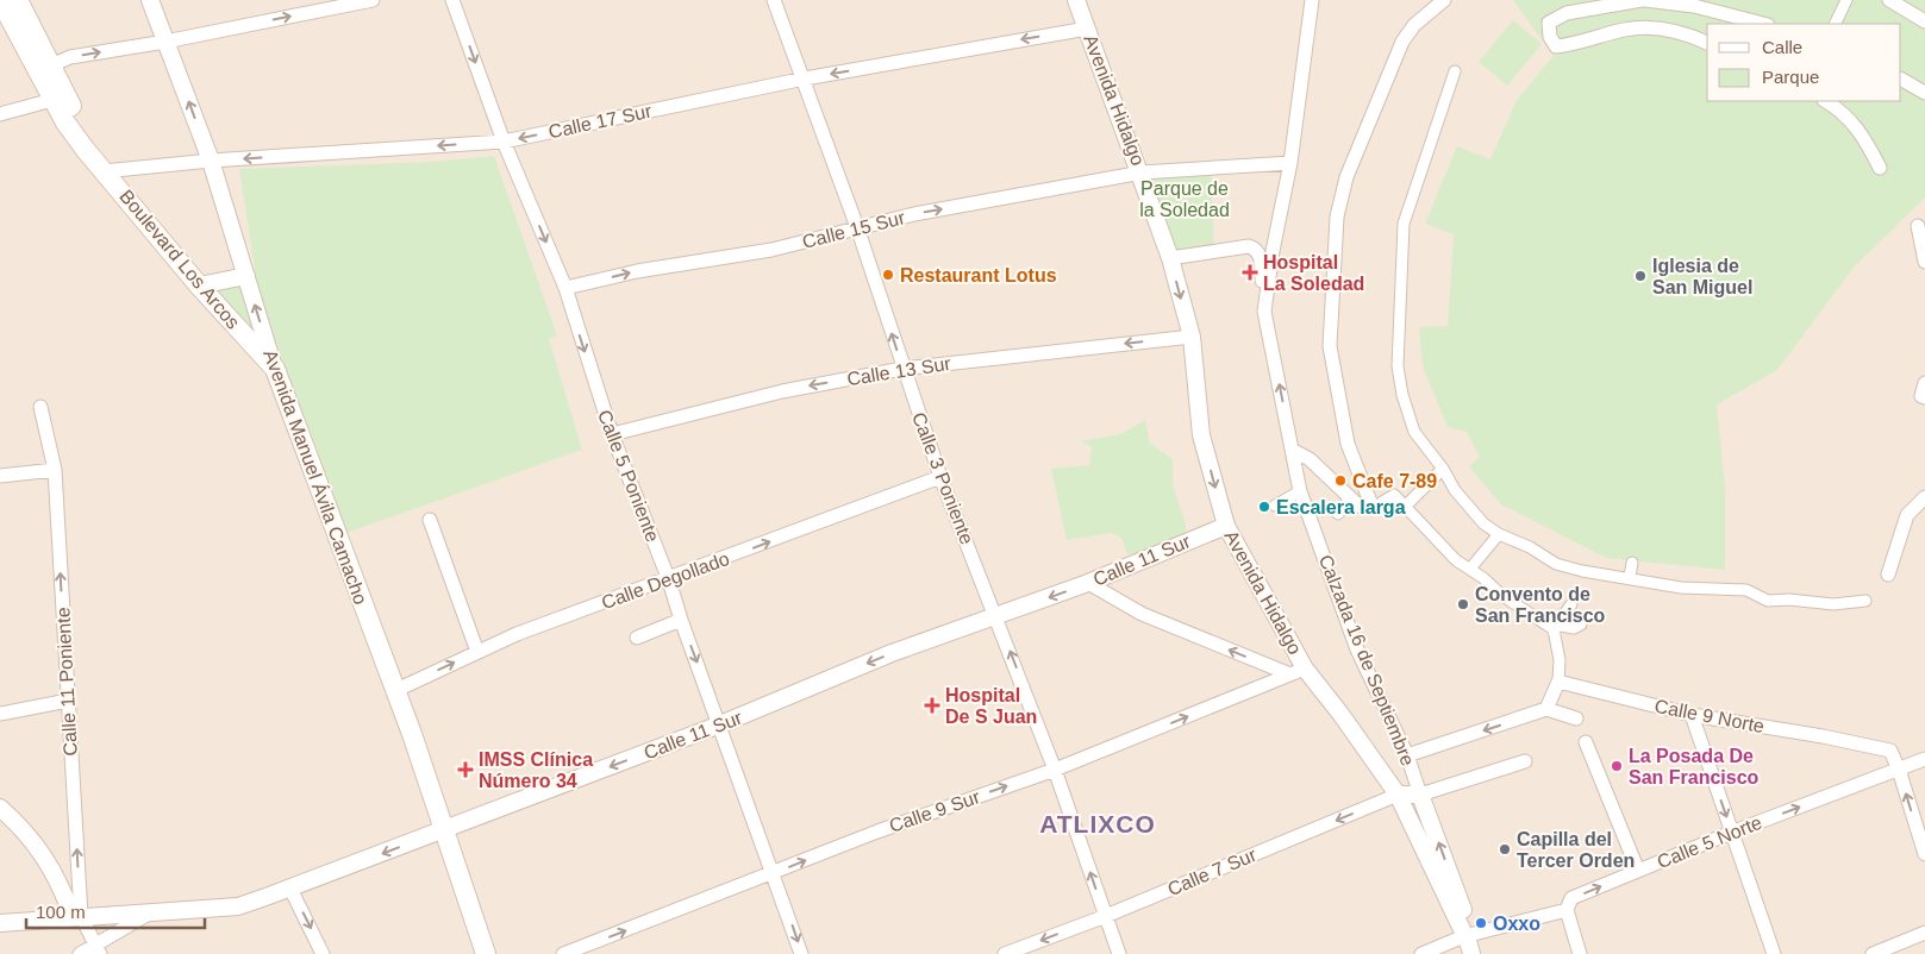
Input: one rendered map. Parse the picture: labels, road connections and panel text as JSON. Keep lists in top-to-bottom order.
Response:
{
  "streets": {
    "main road": ["Boulevard Los Arcos", "Avenida Manuel Ávila Camacho"],
    "street": [
      "Avenida Hidalgo",
      "Calle 17 Sur",
      "Calle 15 Sur",
      "Calle 13 Sur",
      "Calle 5 Poniente",
      "Calle 3 Poniente",
      "Calle 11 Sur",
      "Calle Degollado",
      "Calzada 16 de Septiembre",
      "Calle 11 Poniente",
      "Calle 9 Norte",
      "Calle 9 Sur",
      "Calle 5 Norte",
      "Calle 7 Sur"
    ]
  },
  "crossings": [
    ["Avenida Hidalgo", "Calle 17 Sur"],
    ["Avenida Hidalgo", "Calle 15 Sur"],
    ["Avenida Hidalgo", "Calle 13 Sur"],
    ["Avenida Hidalgo", "Calle 11 Sur"],
    ["Avenida Hidalgo", "Calle 9 Sur"],
    ["Avenida Hidalgo", "Calle 5 Norte"],
    ["Avenida Hidalgo", "Calle 7 Sur"],
    ["Calle 17 Sur", "Boulevard Los Arcos"],
    ["Calle 17 Sur", "Calle 5 Poniente"],
    ["Calle 17 Sur", "Avenida Manuel Ávila Camacho"],
    ["Calle 17 Sur", "Calle 3 Poniente"],
    ["Calle 15 Sur", "Calle 5 Poniente"],
    ["Calle 15 Sur", "Calle 3 Poniente"],
    ["Calle 15 Sur", "Calzada 16 de Septiembre"],
    ["Boulevard Los Arcos", "Avenida Manuel Ávila Camacho"],
    ["Calle 13 Sur", "Calle 5 Poniente"],
    ["Calle 13 Sur", "Calle 3 Poniente"],
    ["Calle 5 Poniente", "Calle 11 Sur"],
    ["Calle 5 Poniente", "Calle Degollado"],
    ["Calle 5 Poniente", "Calle 9 Sur"],
    ["Avenida Manuel Ávila Camacho", "Calle 11 Sur"],
    ["Avenida Manuel Ávila Camacho", "Calle Degollado"],
    ["Calle 3 Poniente", "Calle 11 Sur"],
    ["Calle 3 Poniente", "Calle Degollado"],
    ["Calle 3 Poniente", "Calle 9 Sur"],
    ["Calle 3 Poniente", "Calle 7 Sur"],
    ["Calle 11 Sur", "Calle 11 Poniente"],
    ["Calzada 16 de Septiembre", "Calle 7 Sur"],
    ["Calle 9 Norte", "Calle 5 Norte"]
  ],
  "one_way": [
    "Calle 17 Sur",
    "Calle 15 Sur",
    "Calle 13 Sur",
    "Calle 5 Poniente",
    "Calle 3 Poniente",
    "Calle 11 Sur",
    "Calle Degollado",
    "Calle 11 Poniente",
    "Calle 9 Sur",
    "Calle 5 Norte",
    "Calle 7 Sur"
  ],
  "districts": ["ATLIXCO"],
  "parks": ["Parque de la Soledad"],
  "places": {
    "health": ["Hospital La Soledad", "Hospital De S Juan", "IMSS Clínica Número 34"],
    "other": [
      "Restaurant Lotus",
      "Iglesia de San Miguel",
      "Cafe 7-89",
      "Escalera larga",
      "Convento de San Francisco",
      "La Posada De San Francisco",
      "Capilla del Tercer Orden",
      "Oxxo"
    ]
  },
  "legend": ["Calle", "Parque"],
  "scale_bar": "100 m"
}
